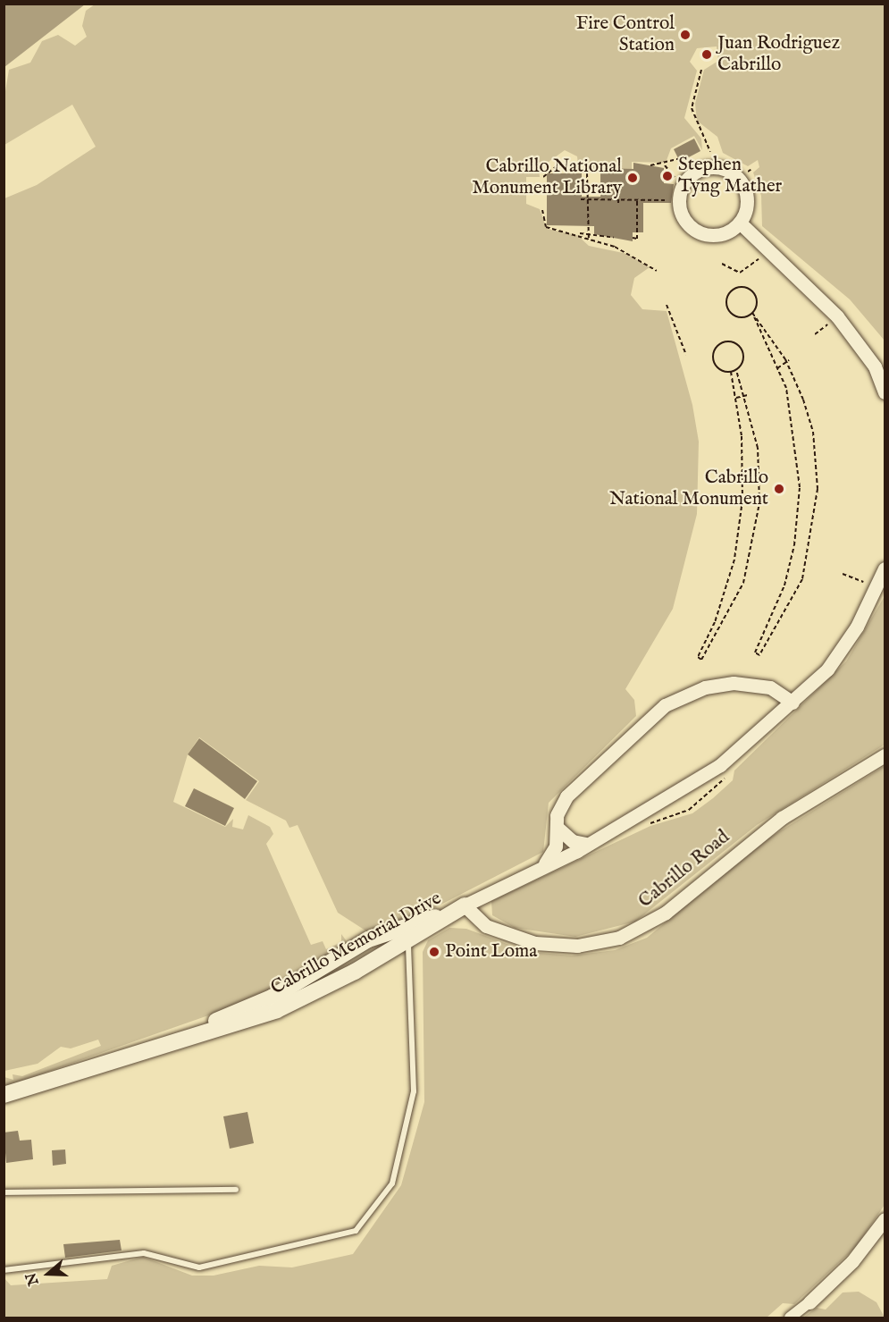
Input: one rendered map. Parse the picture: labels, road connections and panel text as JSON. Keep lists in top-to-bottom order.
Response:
{
  "streets": {
    "main road": ["Cabrillo Memorial Drive"],
    "street": ["Cabrillo Road"]
  },
  "crossings": [
    ["Cabrillo Road", "Cabrillo Memorial Drive"]
  ],
  "places": [
    "Fire Control Station",
    "Juan Rodriguez Cabrillo",
    "Stephen Tyng Mather",
    "Cabrillo National Monument Library",
    "Cabrillo National Monument",
    "Point Loma"
  ],
  "north": "left"
}
